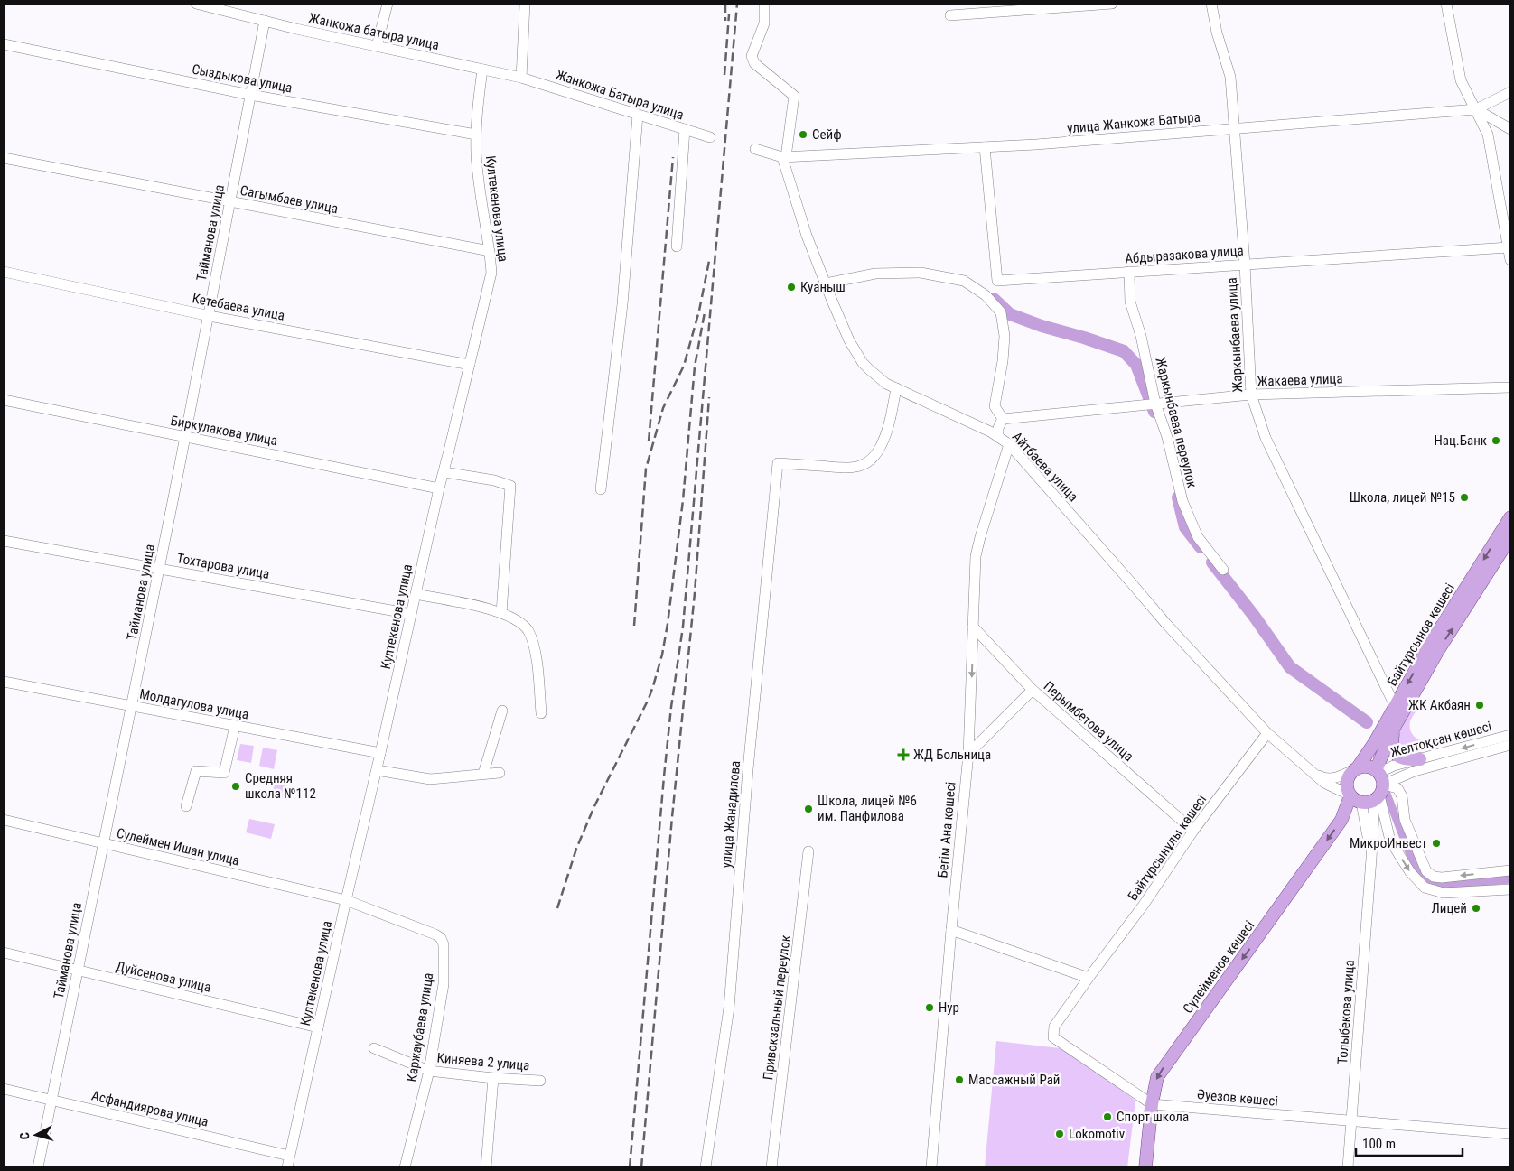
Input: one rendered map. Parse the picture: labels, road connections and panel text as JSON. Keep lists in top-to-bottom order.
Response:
{
  "streets": {
    "main road": ["Байтұрсынов көшесі", "Сүлейменов көшесі"],
    "street": [
      "Жанкожа батыра улица",
      "Сыздыкова улица",
      "Жанкожа Батыра улица",
      "улица Жанкожа Батыра",
      "Сагымбаев улица",
      "Култекенова улица",
      "Тайманова улица",
      "Абдыразакова улица",
      "Кетебаева улица",
      "Жаркынбаева улица",
      "Жакаева улица",
      "Жаркынбаева переулок",
      "Биркулакова улица",
      "Айтбаева улица",
      "Тохтарова улица",
      "Молдагулова улица",
      "Перымбетова улица",
      "Желтоқсан көшесі",
      "улица Жанадилова",
      "Бегім Ана көшесі",
      "Сулеймен Ишан улица",
      "Байтұрсынұлы көшесі",
      "Дуйсенова улица",
      "Привокзальный переулок",
      "Толыбекова улица",
      "Каржаубаева улица",
      "Киняева 2 улица",
      "Әуезов көшесі",
      "Асфандиярова улица"
    ]
  },
  "crossings": [
    ["Жанкожа батыра улица", "Жанкожа Батыра улица"],
    ["Жанкожа батыра улица", "Култекенова улица"],
    ["Жанкожа батыра улица", "Тайманова улица"],
    ["Сыздыкова улица", "Култекенова улица"],
    ["Сыздыкова улица", "Тайманова улица"],
    ["улица Жанкожа Батыра", "Абдыразакова улица"],
    ["улица Жанкожа Батыра", "Жаркынбаева улица"],
    ["улица Жанкожа Батыра", "Айтбаева улица"],
    ["Сагымбаев улица", "Култекенова улица"],
    ["Сагымбаев улица", "Тайманова улица"],
    ["Култекенова улица", "Кетебаева улица"],
    ["Култекенова улица", "Биркулакова улица"],
    ["Култекенова улица", "Тохтарова улица"],
    ["Култекенова улица", "Молдагулова улица"],
    ["Култекенова улица", "Сулеймен Ишан улица"],
    ["Култекенова улица", "Дуйсенова улица"],
    ["Култекенова улица", "Каржаубаева улица"],
    ["Култекенова улица", "Асфандиярова улица"],
    ["Тайманова улица", "Кетебаева улица"],
    ["Тайманова улица", "Биркулакова улица"],
    ["Тайманова улица", "Тохтарова улица"],
    ["Тайманова улица", "Молдагулова улица"],
    ["Тайманова улица", "Сулеймен Ишан улица"],
    ["Тайманова улица", "Дуйсенова улица"],
    ["Тайманова улица", "Асфандиярова улица"],
    ["Абдыразакова улица", "Жаркынбаева улица"],
    ["Абдыразакова улица", "Жаркынбаева переулок"],
    ["Жаркынбаева улица", "Жакаева улица"],
    ["Жаркынбаева улица", "Байтұрсынов көшесі"],
    ["Жакаева улица", "Жаркынбаева переулок"],
    ["Айтбаева улица", "Байтұрсынов көшесі"],
    ["Айтбаева улица", "Желтоқсан көшесі"],
    ["Айтбаева улица", "улица Жанадилова"],
    ["Айтбаева улица", "Бегім Ана көшесі"],
    ["Айтбаева улица", "Байтұрсынұлы көшесі"],
    ["Айтбаева улица", "Сүлейменов көшесі"],
    ["Байтұрсынов көшесі", "Желтоқсан көшесі"],
    ["Байтұрсынов көшесі", "Сүлейменов көшесі"],
    ["Перымбетова улица", "Бегім Ана көшесі"],
    ["Перымбетова улица", "Байтұрсынұлы көшесі"],
    ["Желтоқсан көшесі", "Сүлейменов көшесі"],
    ["Сулеймен Ишан улица", "Каржаубаева улица"],
    ["Байтұрсынұлы көшесі", "Әуезов көшесі"],
    ["Сүлейменов көшесі", "Әуезов көшесі"],
    ["Толыбекова улица", "Әуезов көшесі"],
    ["Каржаубаева улица", "Киняева 2 улица"]
  ],
  "one_way": ["Сүлейменов көшесі"],
  "places": {
    "other": [
      "Сейф",
      "Куаныш",
      "Нац.Банк",
      "Школа, лицей №15",
      "ЖК Акбаян",
      "Средняя школа №112",
      "Школа, лицей №6 им. Панфилова",
      "МикроИнвест",
      "Лицей",
      "Нур",
      "Массажный Рай",
      "Спорт школа",
      "Lokomotiv"
    ],
    "health": ["ЖД Больница"]
  },
  "scale_bar": "100 m",
  "north": "left"
}
